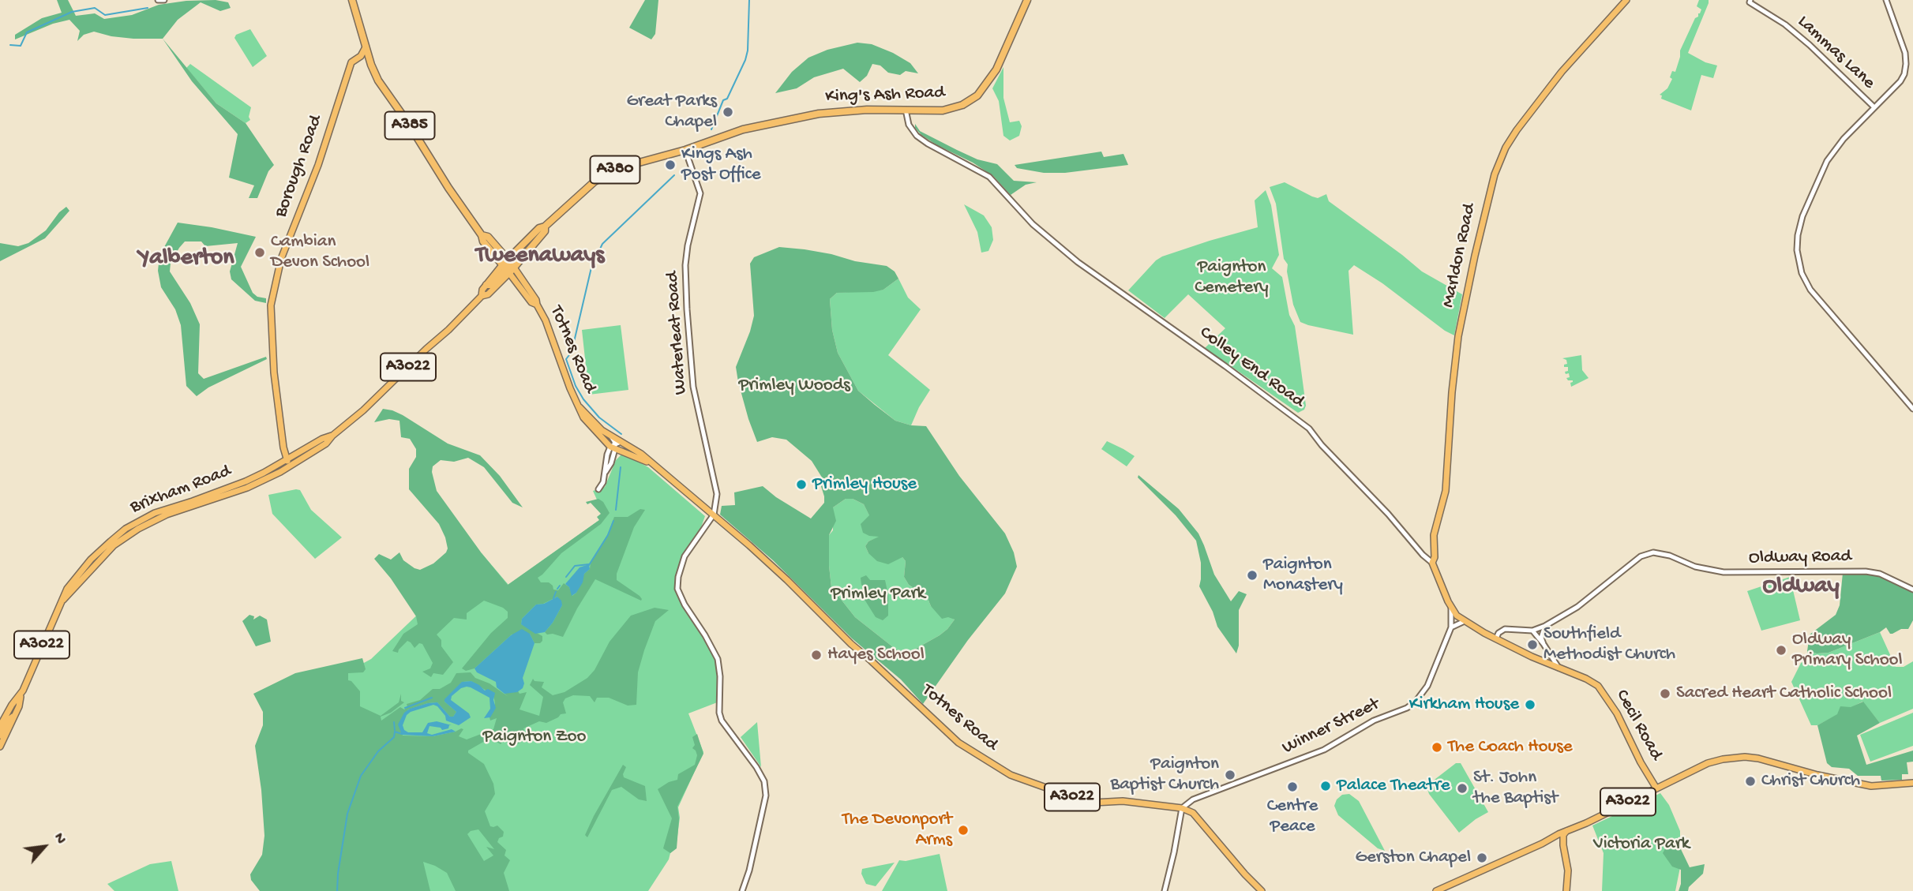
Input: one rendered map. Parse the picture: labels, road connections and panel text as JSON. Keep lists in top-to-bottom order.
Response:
{
  "streets": {
    "highway": [
      "King's Ash Road",
      "A385",
      "A380",
      "Totnes Road"
    ],
    "main road": [
      "Borough Road",
      "Marldon Road",
      "A3022",
      "Colley End Road",
      "Brixham Road",
      "Cecil Road"
    ],
    "street": [
      "Lammas Lane",
      "Waterleat Road",
      "Oldway Road",
      "Winner Street"
    ]
  },
  "crossings": [
    ["King's Ash Road", "Waterleat Road"],
    ["King's Ash Road", "Totnes Road"],
    ["King's Ash Road", "Colley End Road"],
    ["King's Ash Road", "Brixham Road"],
    ["Borough Road", "Totnes Road"],
    ["Borough Road", "Brixham Road"],
    ["Marldon Road", "Colley End Road"],
    ["Waterleat Road", "Totnes Road"],
    ["Totnes Road", "Brixham Road"],
    ["Totnes Road", "Winner Street"],
    ["A3022", "Cecil Road"],
    ["Colley End Road", "Cecil Road"],
    ["Colley End Road", "Winner Street"]
  ],
  "districts": ["Tweenaways", "Yalberton", "Oldway"],
  "parks": [
    "Paignton Cemetery",
    "Primley Woods",
    "Primley Park",
    "Paignton Zoo",
    "Victoria Park"
  ],
  "places": [
    "Great Parks Chapel",
    "Kings Ash Post Office",
    "Cambian Devon School",
    "Primley House",
    "Paignton Monastery",
    "Southfield Methodist Church",
    "Oldway Primary School",
    "Hayes School",
    "Sacred Heart Catholic School",
    "Kirkham House",
    "The Coach House",
    "Paignton Baptist Church",
    "Christ Church",
    "Palace Theatre",
    "Centre Peace",
    "St. John the Baptist",
    "The Devonport Arms",
    "Gerston Chapel"
  ],
  "north": "top right"
}
